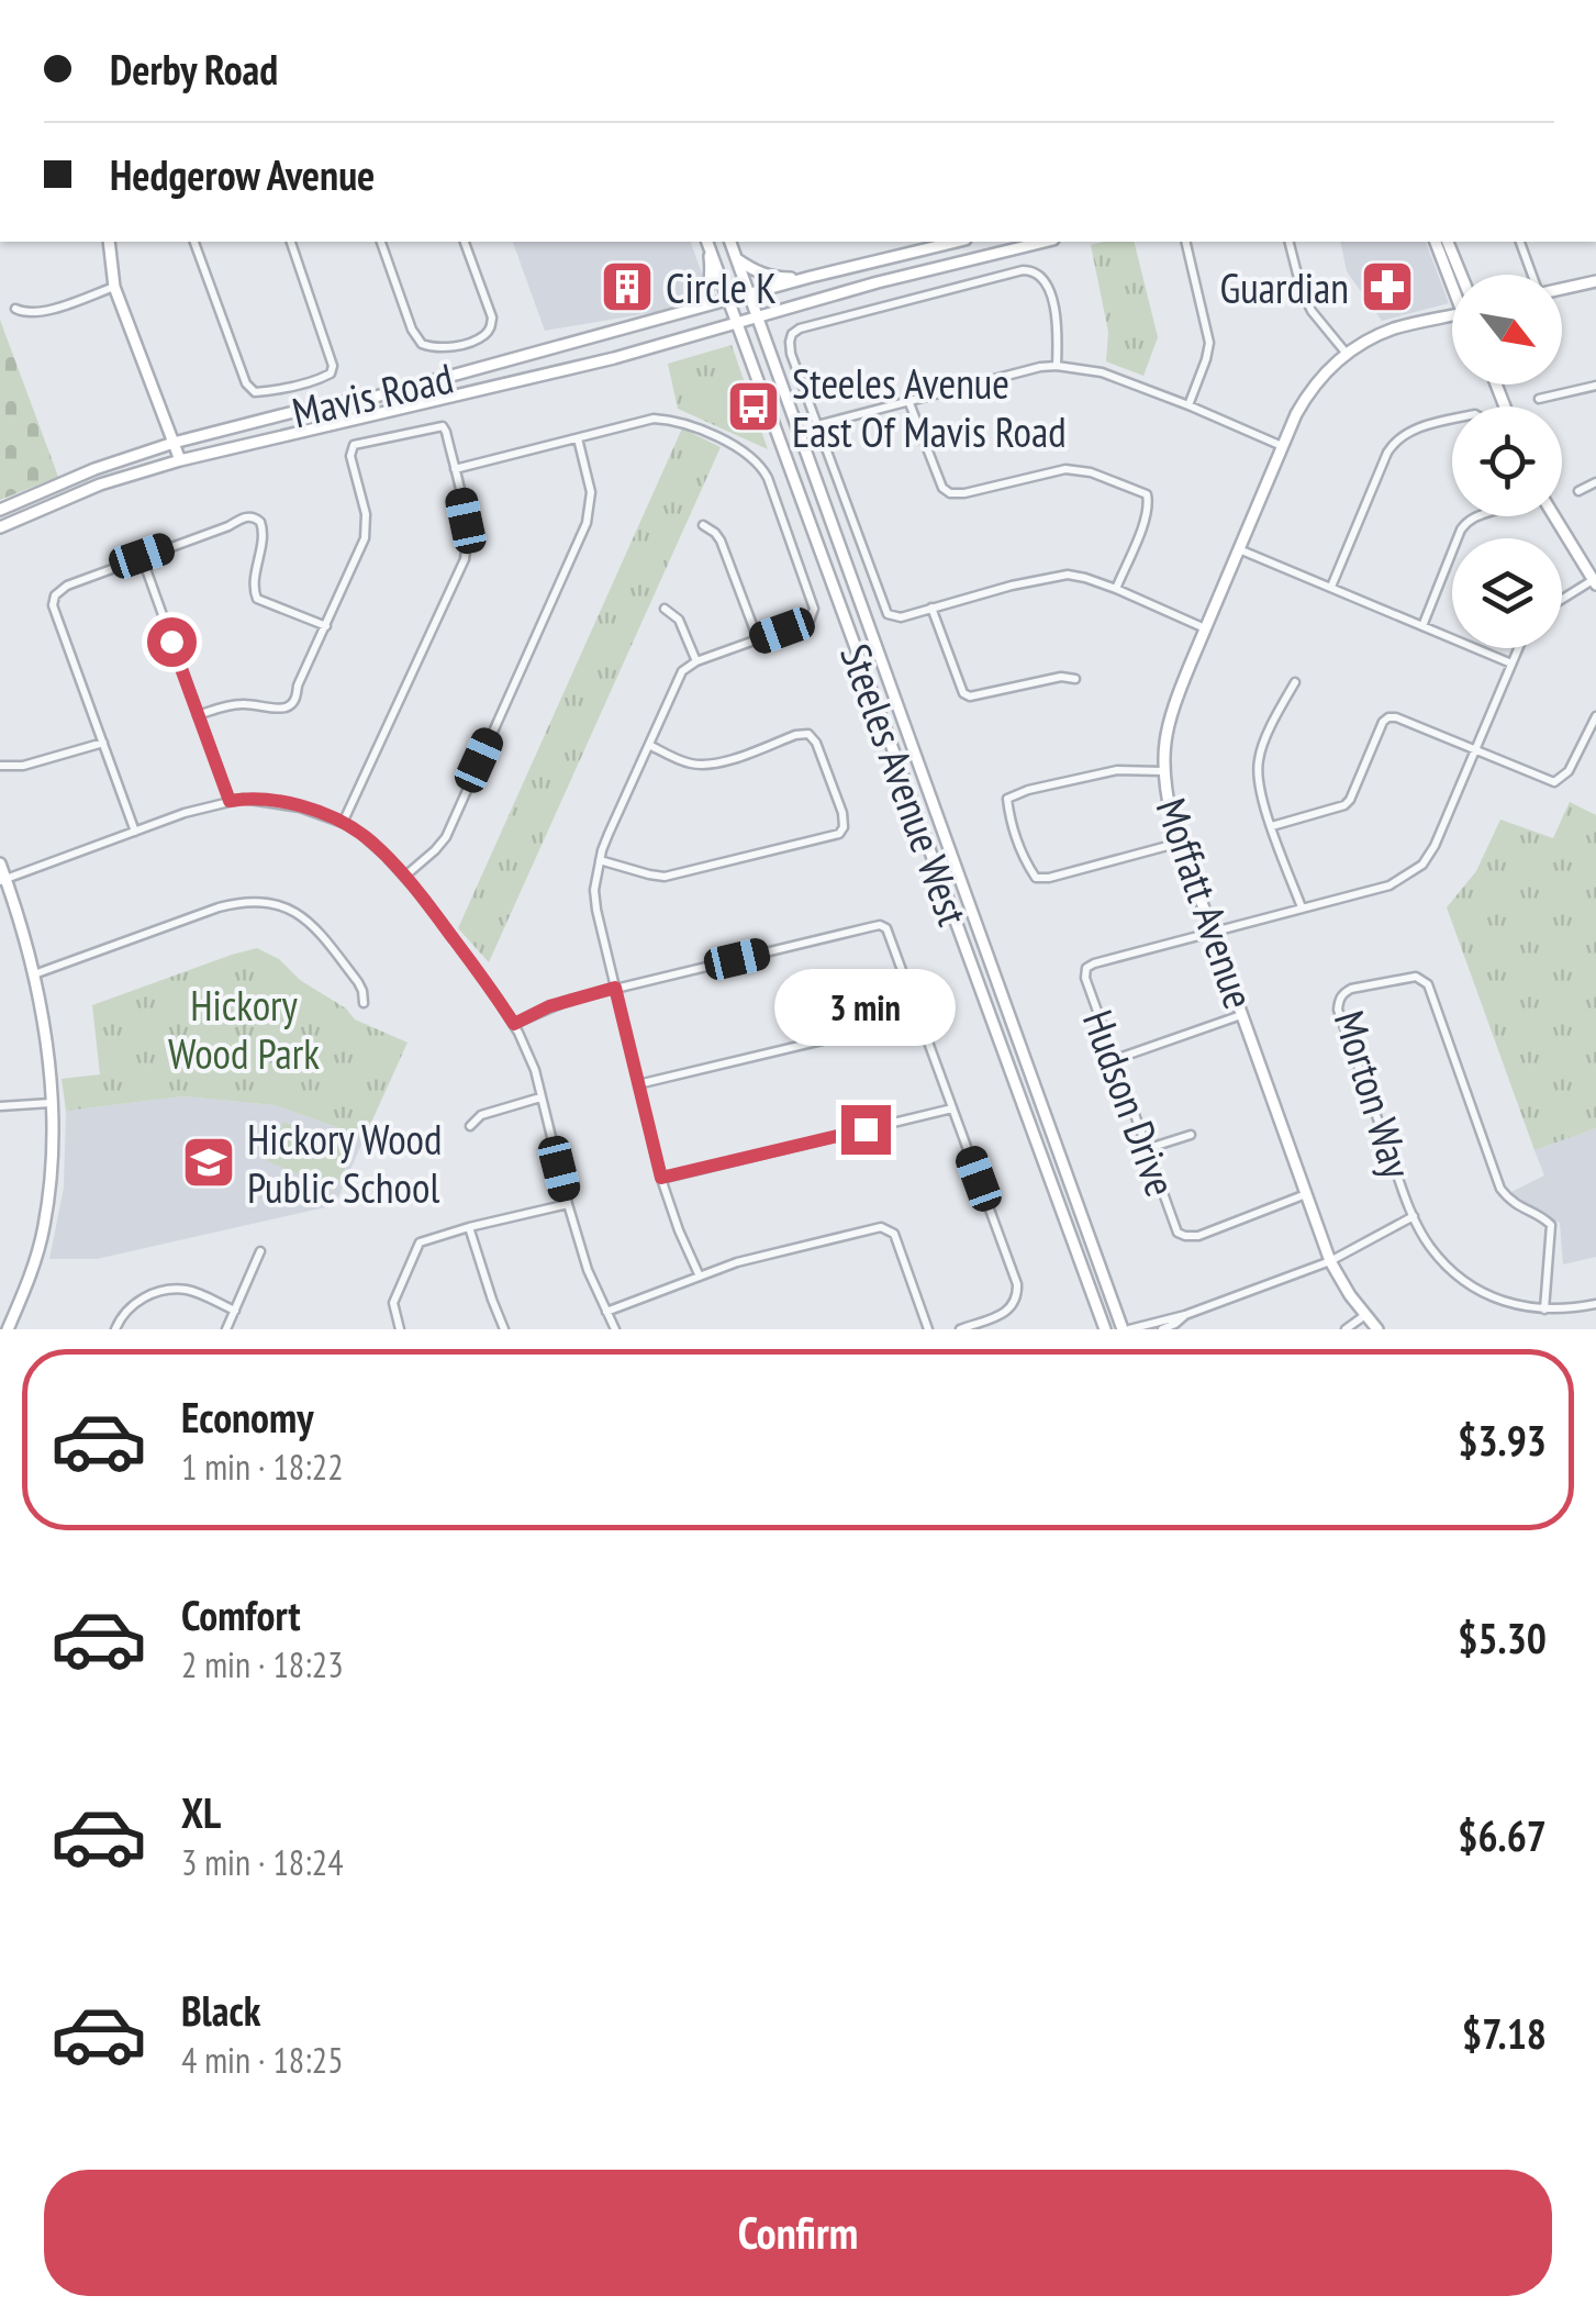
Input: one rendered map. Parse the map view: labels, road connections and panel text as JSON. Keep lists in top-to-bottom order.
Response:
{
  "streets": {
    "main road": ["Mavis Road", "Steeles Avenue West", "Moffatt Avenue"],
    "street": ["Morton Way", "Hudson Drive"]
  },
  "crossings": [
    ["Mavis Road", "Steeles Avenue West"],
    ["Moffatt Avenue", "Hudson Drive"]
  ],
  "parks": ["Hickory Wood Park"],
  "places": {
    "building": ["Circle K"],
    "pharmacy": ["Guardian"],
    "bus stop": ["Steeles Avenue East Of Mavis Road"],
    "school or university": ["Hickory Wood Public School"]
  },
  "north": "bottom right",
  "page": {
    "banner": ["Derby Road", "Hedgerow Avenue"],
    "bubble": "3 min",
    "list": [
      {
        "name": "Economy",
        "note": "1 min · 18:22",
        "value": "$3.93"
      },
      {
        "name": "Comfort",
        "note": "2 min · 18:23",
        "value": "$5.30"
      },
      {
        "name": "XL",
        "note": "3 min · 18:24",
        "value": "$6.67"
      },
      {
        "name": "Black",
        "note": "4 min · 18:25",
        "value": "$7.18"
      }
    ],
    "buttons": "Confirm"
  }
}
